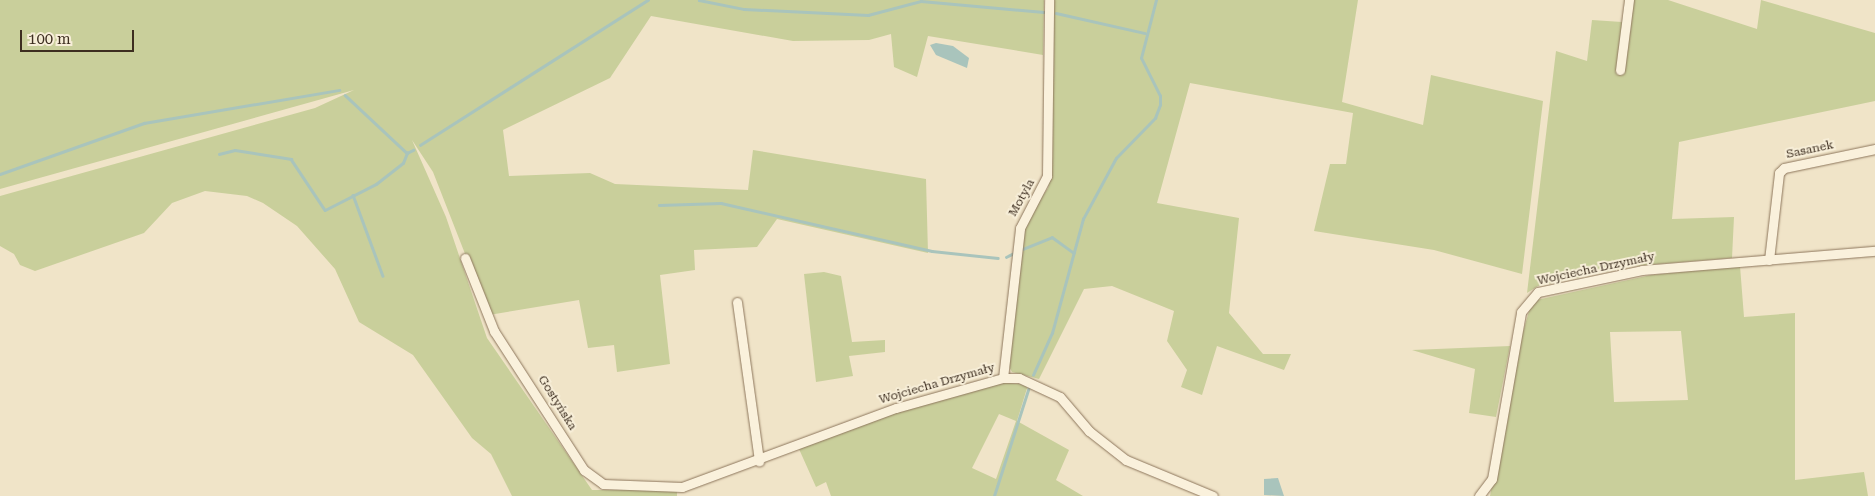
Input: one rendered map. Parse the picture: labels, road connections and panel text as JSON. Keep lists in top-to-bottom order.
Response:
{
  "streets": {
    "street": [
      "Sasanek",
      "Motyla",
      "Wojciecha Drzymały",
      "Gostyńska"
    ]
  },
  "crossings": [
    ["Sasanek", "Wojciecha Drzymały"],
    ["Motyla", "Wojciecha Drzymały"],
    ["Wojciecha Drzymały", "Gostyńska"]
  ],
  "scale_bar": "100 m"
}
